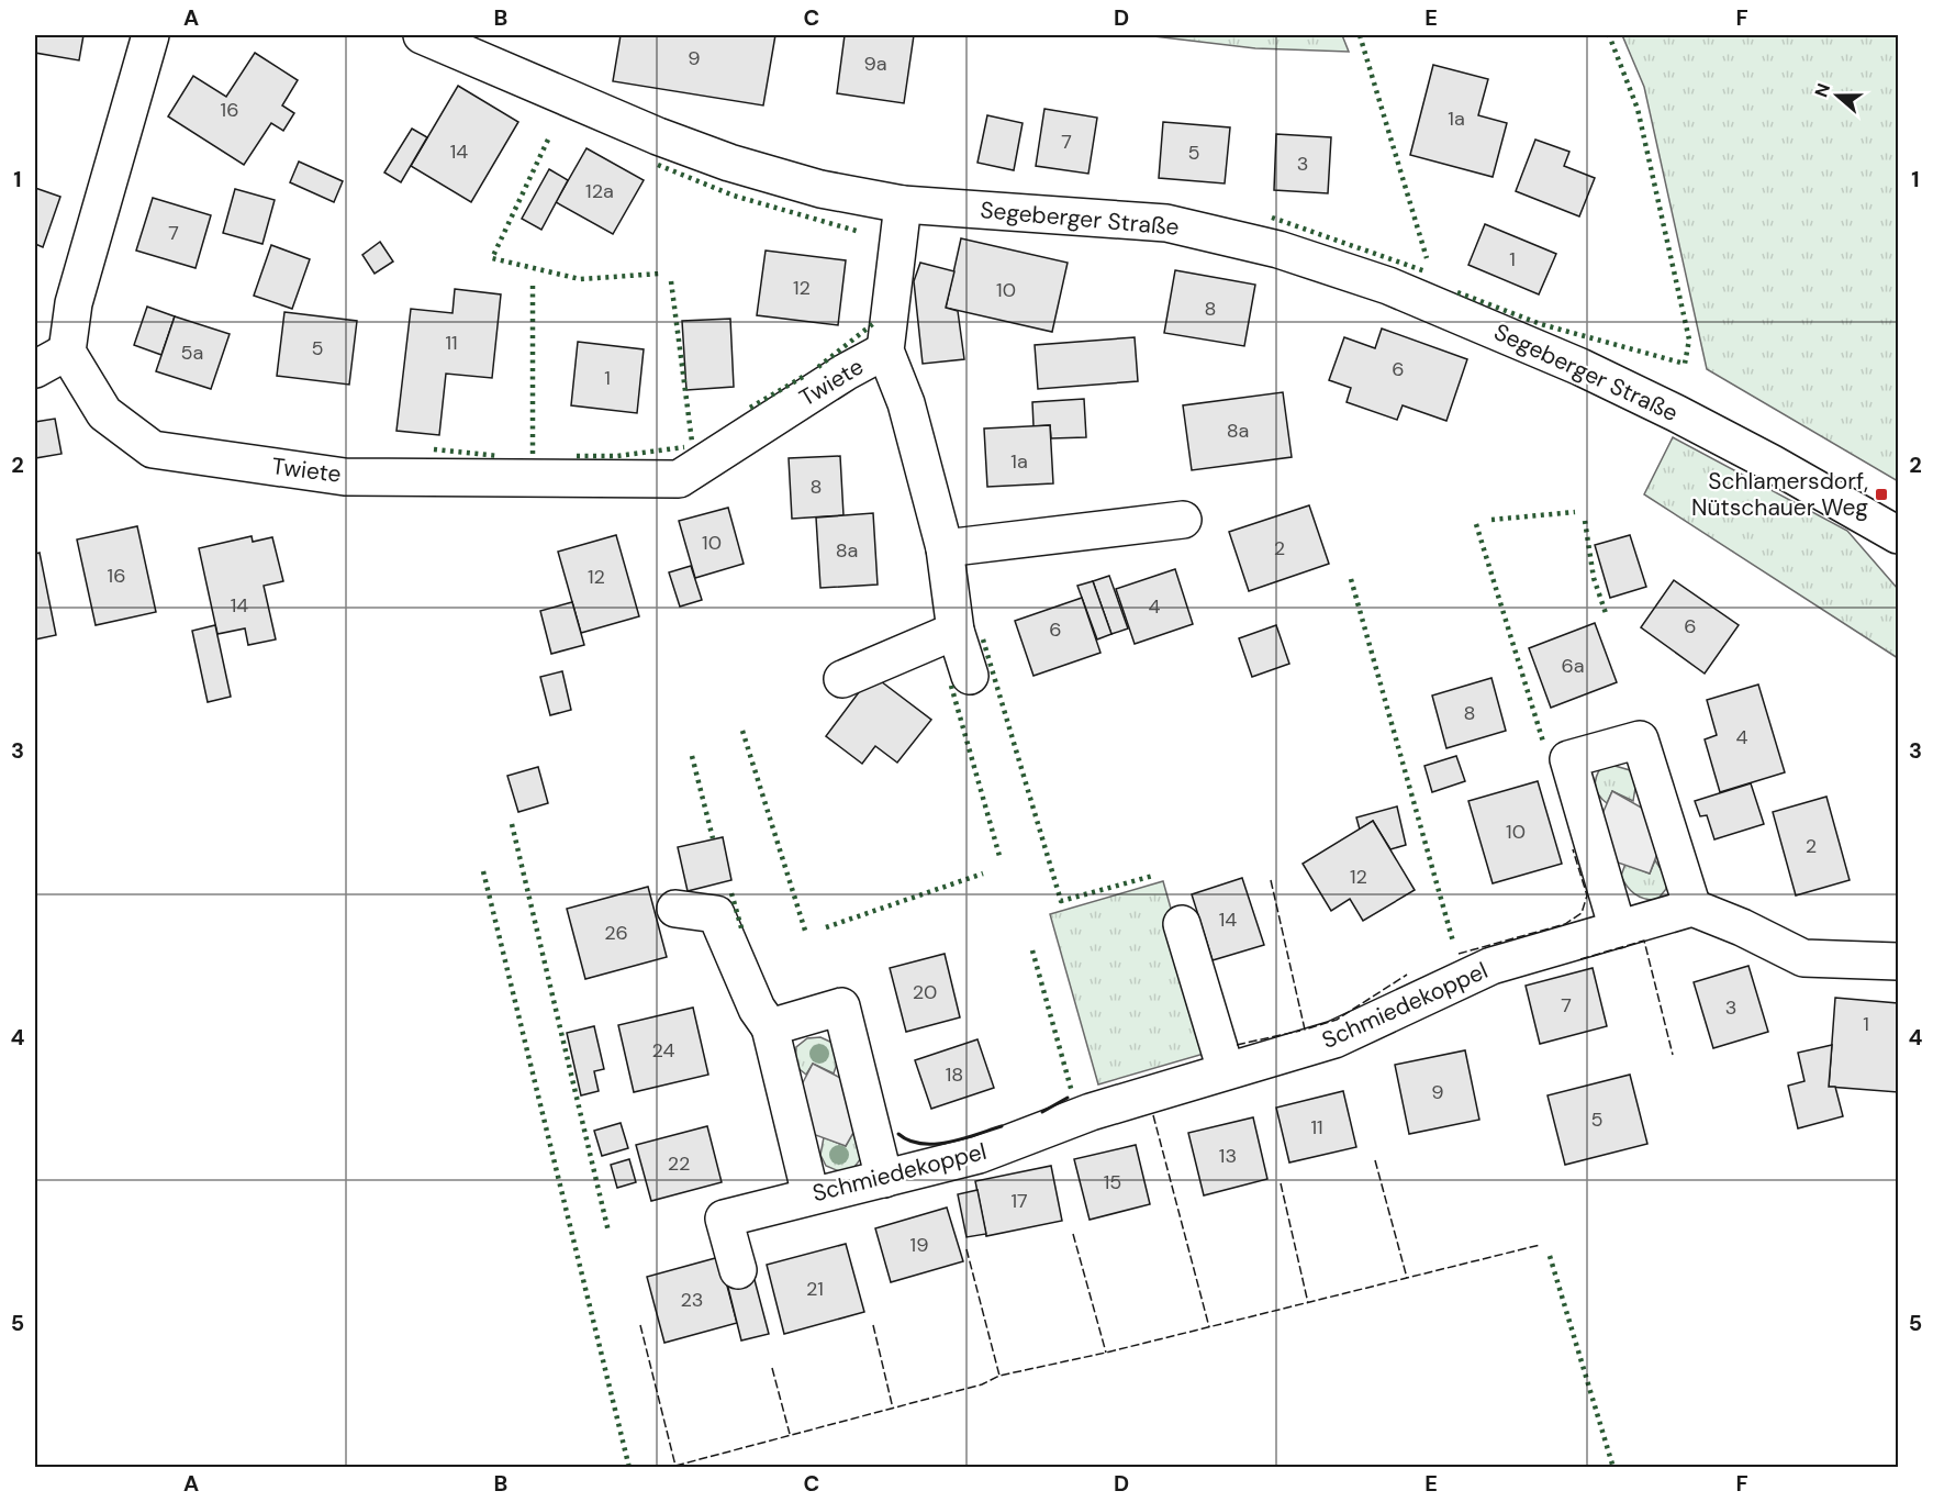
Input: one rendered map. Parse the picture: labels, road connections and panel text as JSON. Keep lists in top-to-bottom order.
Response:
{
  "streets": {
    "street": ["Segeberger Straße", "Twiete", "Schmiedekoppel"]
  },
  "crossings": [
    ["Segeberger Straße", "Twiete"]
  ],
  "places": {
    "transit": ["Schlamersdorf, Nütschauer Weg"]
  },
  "house_numbers": [
    "9",
    "9a",
    "16",
    "1a",
    "7",
    "14",
    "5",
    "3",
    "12a",
    "7",
    "1",
    "12",
    "10",
    "8",
    "11",
    "5",
    "5a",
    "6",
    "1",
    "8a",
    "1a",
    "8",
    "10",
    "2",
    "8a",
    "16",
    "12",
    "14",
    "4",
    "6",
    "6",
    "6a",
    "8",
    "4",
    "10",
    "2",
    "12",
    "14",
    "26",
    "20",
    "7",
    "3",
    "1",
    "24",
    "18",
    "9",
    "5",
    "11",
    "13",
    "22",
    "15",
    "17",
    "19",
    "21",
    "23"
  ],
  "north": "left",
  "grid": {
    "columns": [
      "A",
      "B",
      "C",
      "D",
      "E",
      "F"
    ],
    "rows": [
      "1",
      "2",
      "3",
      "4",
      "5"
    ]
  }
}
